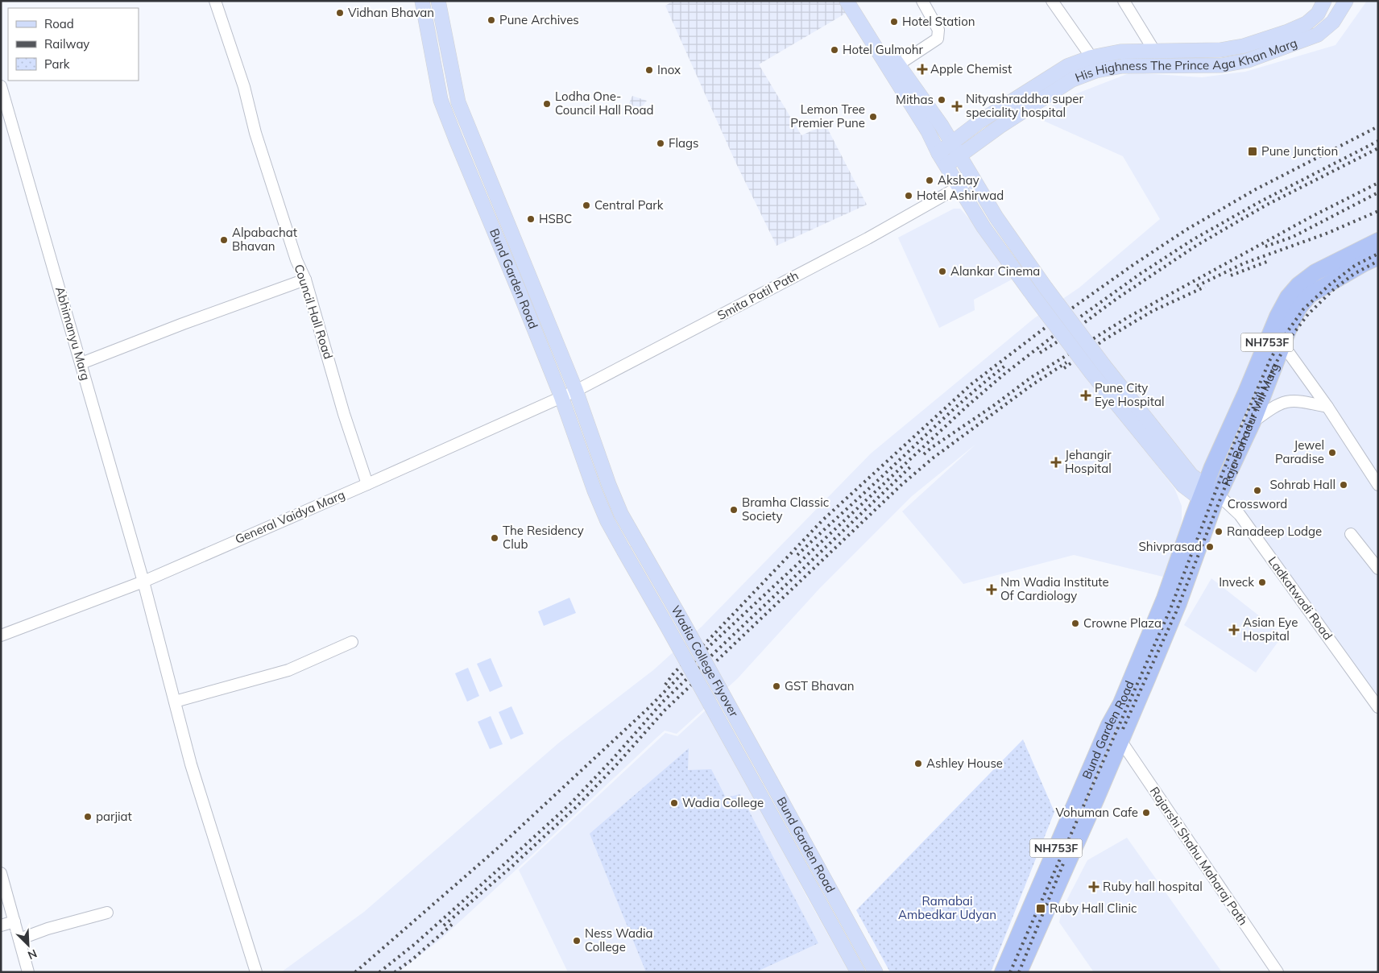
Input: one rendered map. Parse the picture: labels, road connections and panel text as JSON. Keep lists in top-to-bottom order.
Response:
{
  "streets": {
    "highway": ["Bund Garden Road", "NH753F", "Raja Bahadur Mill Marg"],
    "main road": ["His Highness The Prince Aga Khan Marg", "Wadia College Flyover"],
    "street": [
      "Smita Patil Path",
      "Council Hall Road",
      "Abhimanyu Marg",
      "General Vaidya Marg",
      "Ladkatwadi Road",
      "Rajarshi Shahu Maharaj Path"
    ]
  },
  "crossings": [
    ["Bund Garden Road", "Smita Patil Path"],
    ["Bund Garden Road", "Raja Bahadur Mill Marg"],
    ["Bund Garden Road", "General Vaidya Marg"],
    ["Bund Garden Road", "Ladkatwadi Road"],
    ["Bund Garden Road", "Wadia College Flyover"],
    ["Bund Garden Road", "Rajarshi Shahu Maharaj Path"],
    ["Smita Patil Path", "General Vaidya Marg"],
    ["Council Hall Road", "General Vaidya Marg"],
    ["Abhimanyu Marg", "General Vaidya Marg"],
    ["Raja Bahadur Mill Marg", "Ladkatwadi Road"]
  ],
  "parks": ["Ramabai Ambedkar Udyan"],
  "places": {
    "other": [
      "Vidhan Bhavan",
      "Pune Archives",
      "Hotel Station",
      "Hotel Gulmohr",
      "Inox",
      "Mithas",
      "Lodha One- Council Hall Road",
      "Lemon Tree Premier Pune",
      "Flags",
      "Akshay",
      "Hotel Ashirwad",
      "Central Park",
      "HSBC",
      "Alpabachat Bhavan",
      "Alankar Cinema",
      "Jewel Paradise",
      "Sohrab Hall",
      "Crossword",
      "Bramha Classic Society",
      "Ranadeep Lodge",
      "The Residency Club",
      "Shivprasad",
      "Inveck",
      "Crowne Plaza",
      "GST Bhavan",
      "Ashley House",
      "Wadia College",
      "Vohuman Cafe",
      "parjiat",
      "Ness Wadia College"
    ],
    "health": [
      "Apple Chemist",
      "Nityashraddha super speciality hospital",
      "Pune City Eye Hospital",
      "Jehangir Hospital",
      "Nm Wadia Institute Of Cardiology",
      "Asian Eye Hospital",
      "Ruby hall hospital"
    ],
    "transit": ["Pune Junction", "Ruby Hall Clinic"]
  },
  "legend": ["Road", "Railway", "Park"],
  "north": "bottom right"
}
